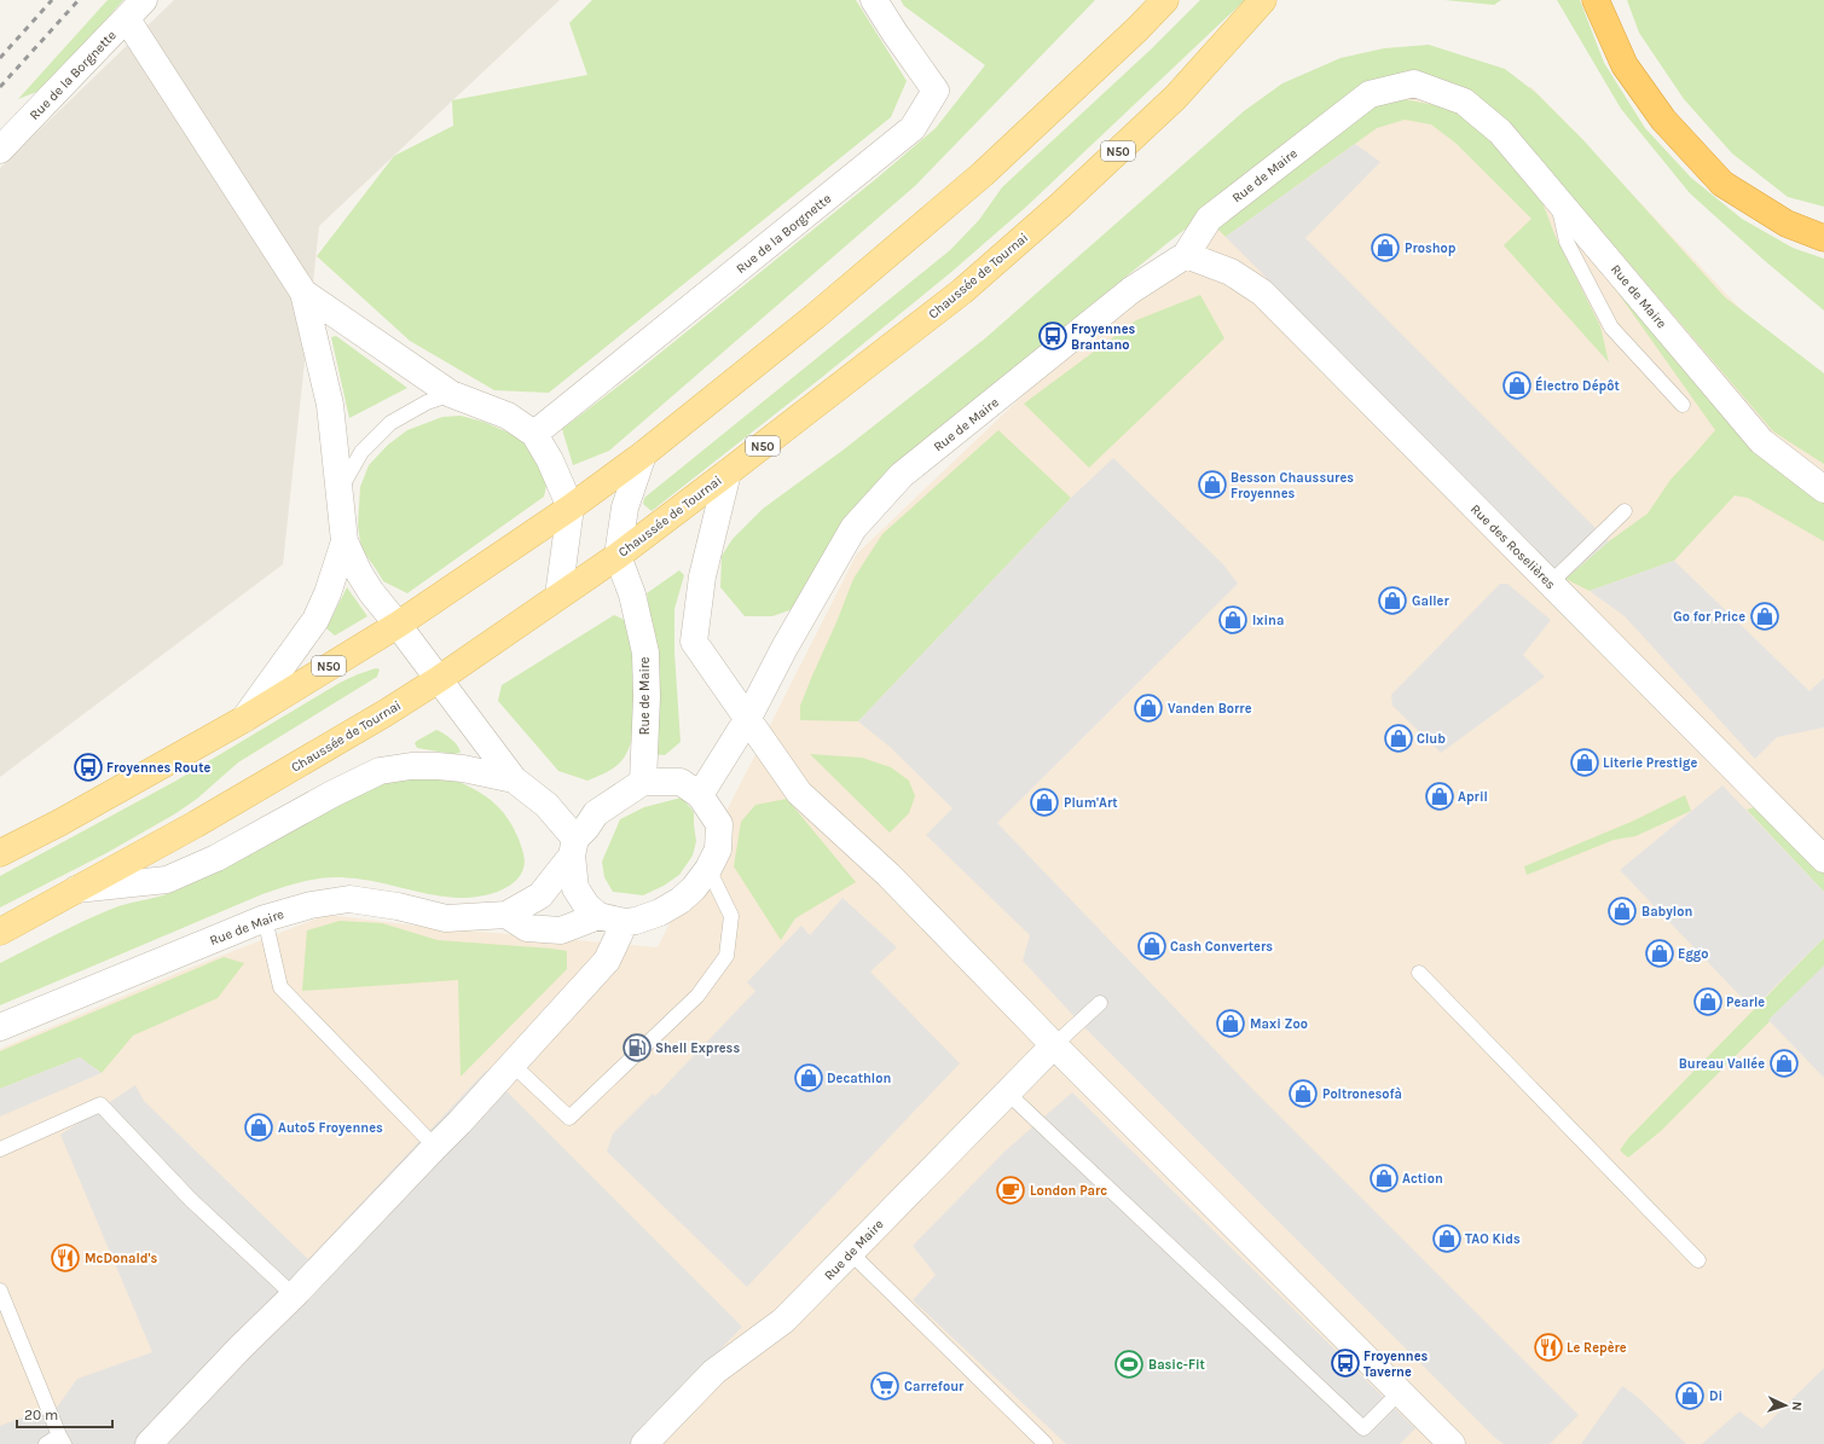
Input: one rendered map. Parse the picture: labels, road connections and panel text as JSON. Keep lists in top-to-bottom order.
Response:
{
  "streets": {
    "main road": ["N50", "Chaussée de Tournai"],
    "street": ["Rue de la Borgnette", "Rue de Maire", "Rue des Roselières"]
  },
  "crossings": [
    ["Rue de Maire", "Chaussée de Tournai"],
    ["Rue de Maire", "Rue des Roselières"]
  ],
  "places": {
    "shop": [
      "Proshop",
      "Électro Dépôt",
      "Besson Chaussures Froyennes",
      "Galler",
      "Go for Price",
      "Ixina",
      "Vanden Borre",
      "Club",
      "Literie Prestige",
      "April",
      "Plum'Art",
      "Babylon",
      "Cash Converters",
      "Eggo",
      "Pearle",
      "Maxi Zoo",
      "Bureau Vallée",
      "Decathlon",
      "Poltronesofà",
      "Auto5 Froyennes",
      "Action",
      "TAO Kids",
      "Di"
    ],
    "bus stop": ["Froyennes Brantano", "Froyennes Route", "Froyennes Taverne"],
    "fuel station": ["Shell Express"],
    "cafe": ["London Parc"],
    "restaurant": ["McDonald's", "Le Repère"],
    "sports": ["Basic-Fit"],
    "supermarket": ["Carrefour"]
  },
  "scale_bar": "20 m",
  "north": "right"
}
